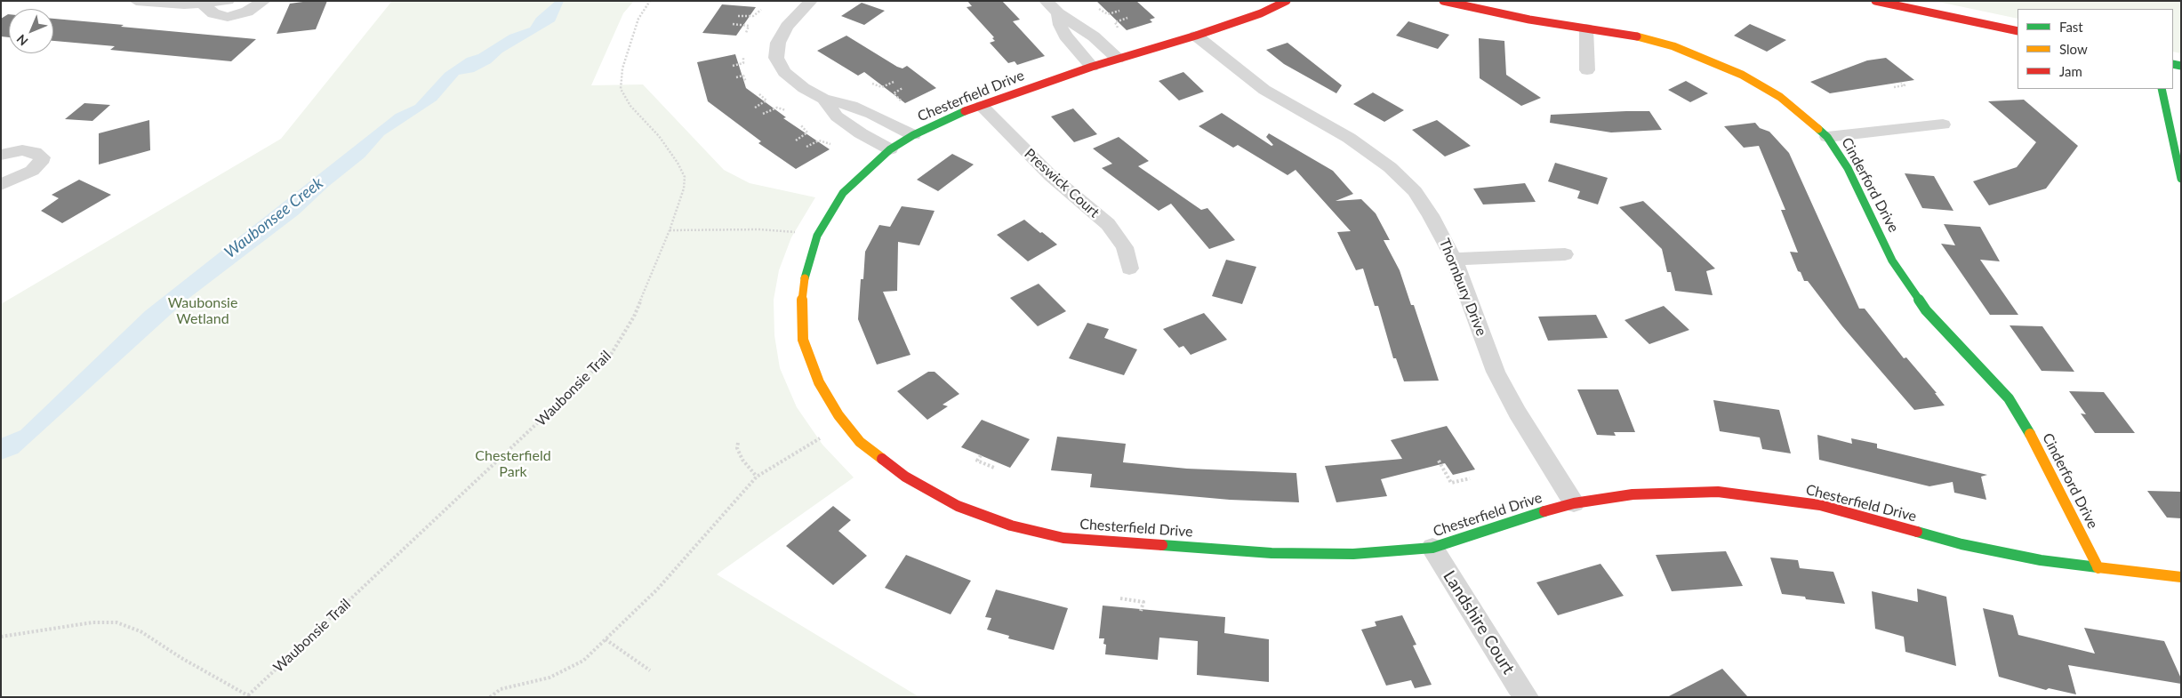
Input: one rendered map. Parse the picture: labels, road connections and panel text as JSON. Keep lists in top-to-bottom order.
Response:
{
  "streets": {
    "street": [
      "Chesterfield Drive",
      "Preswick Court",
      "Cinderford Drive",
      "Thornbury Drive",
      "Landshire Court"
    ],
    "path": ["Waubonsie Trail"]
  },
  "crossings": [
    ["Chesterfield Drive", "Preswick Court"],
    ["Chesterfield Drive", "Cinderford Drive"],
    ["Chesterfield Drive", "Thornbury Drive"],
    ["Chesterfield Drive", "Landshire Court"]
  ],
  "water": ["Waubonsee Creek"],
  "parks": ["Waubonsie Wetland", "Chesterfield Park"],
  "legend": ["Fast", "Slow", "Jam"],
  "north": "bottom left"
}
